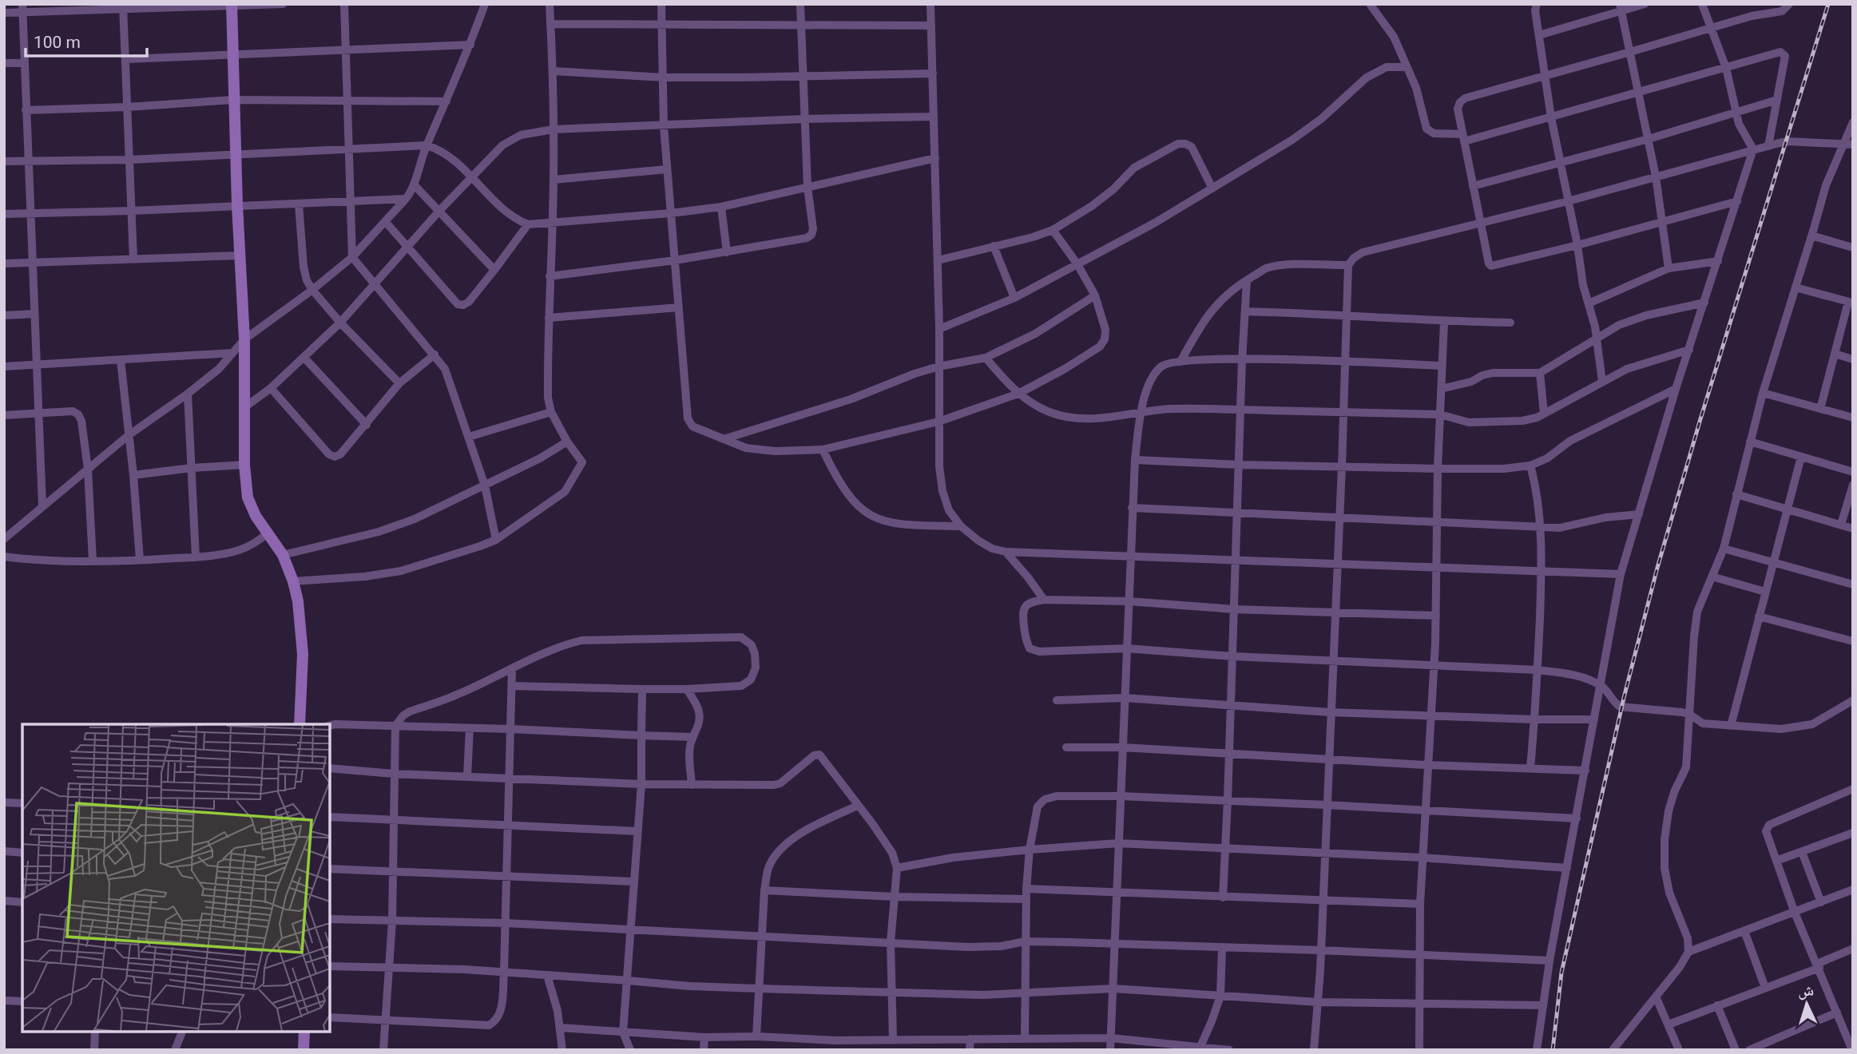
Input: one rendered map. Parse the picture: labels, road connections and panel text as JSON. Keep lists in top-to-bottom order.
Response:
{
  "scale_bar": "100 m",
  "north": "top"
}
